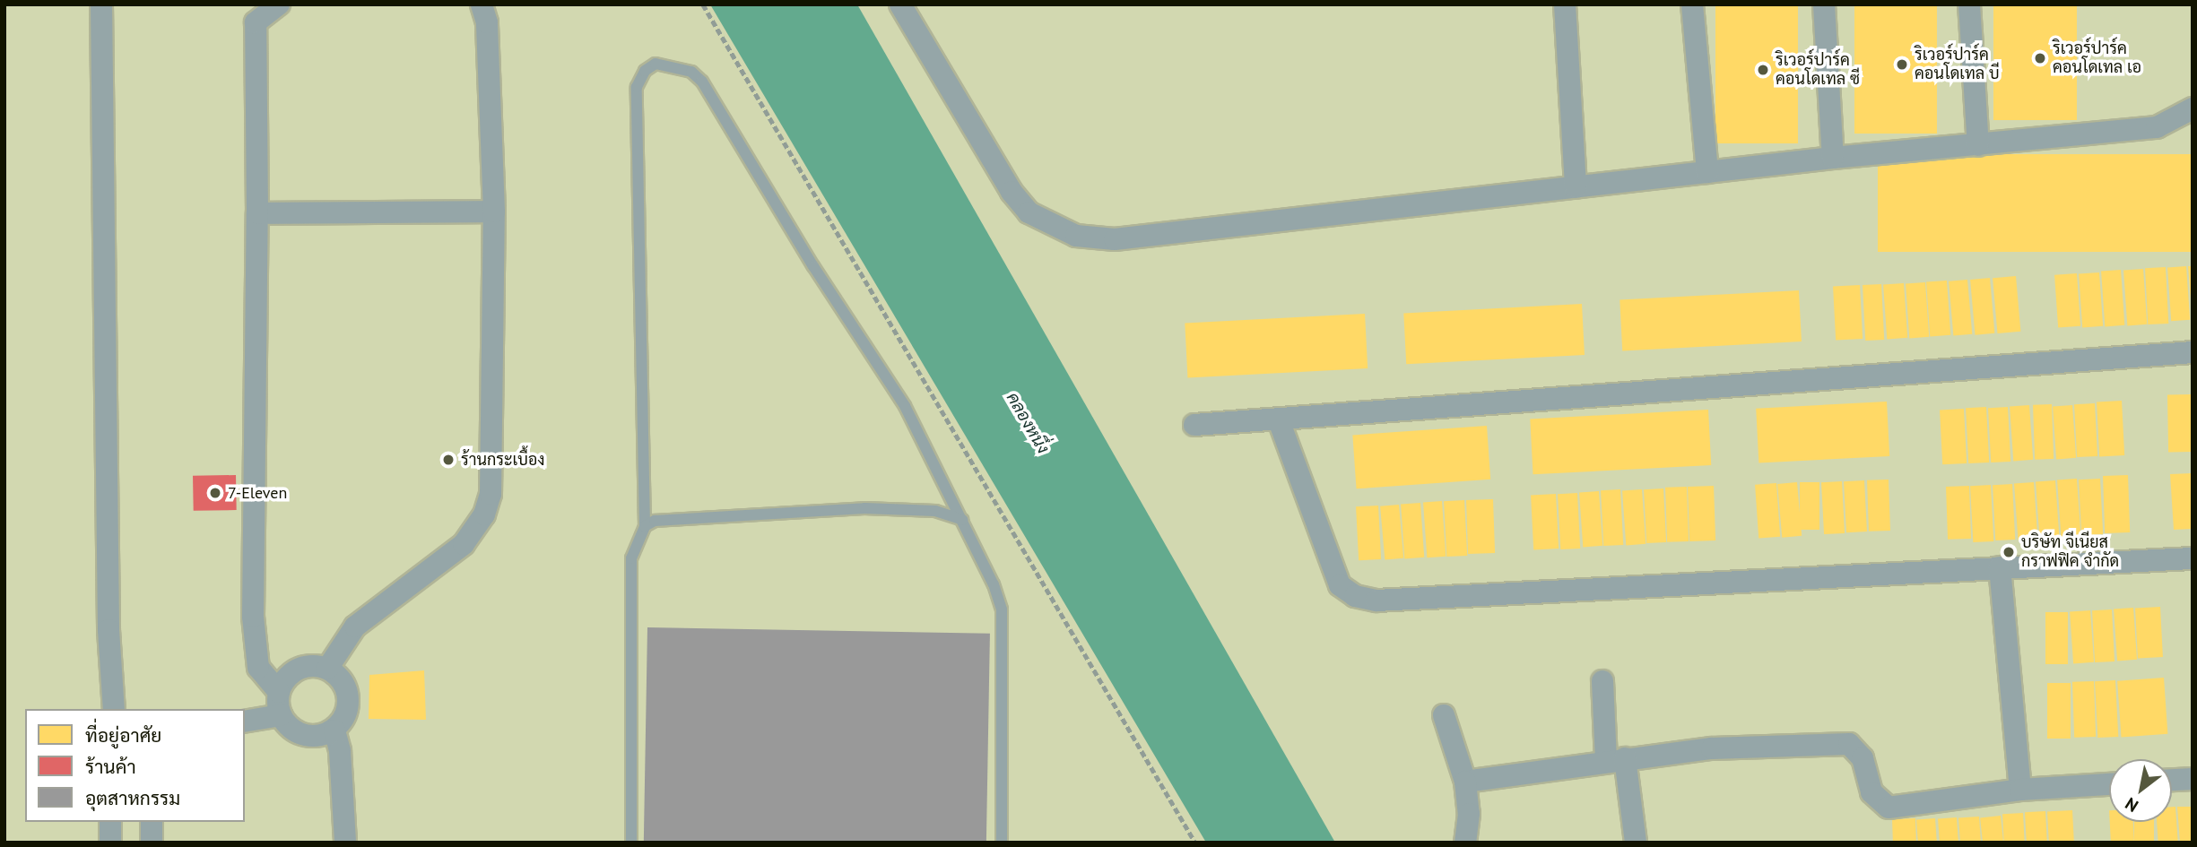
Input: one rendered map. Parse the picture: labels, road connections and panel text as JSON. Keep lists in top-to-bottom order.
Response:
{
  "water": ["คลองหนึ่ง"],
  "places": [
    "ริเวอร์ปาร์ค คอนโดเทล เอ",
    "ริเวอร์ปาร์ค คอนโดเทล บี",
    "ริเวอร์ปาร์ค คอนโดเทล ซี",
    "ร้านกระเบื้อง",
    "7-Eleven",
    "บริษัท จีเนียส กราฟฟิค จำกัด"
  ],
  "legend": ["ที่อยู่อาศัย", "ร้านค้า", "อุตสาหกรรม"],
  "north": "bottom left"
}
